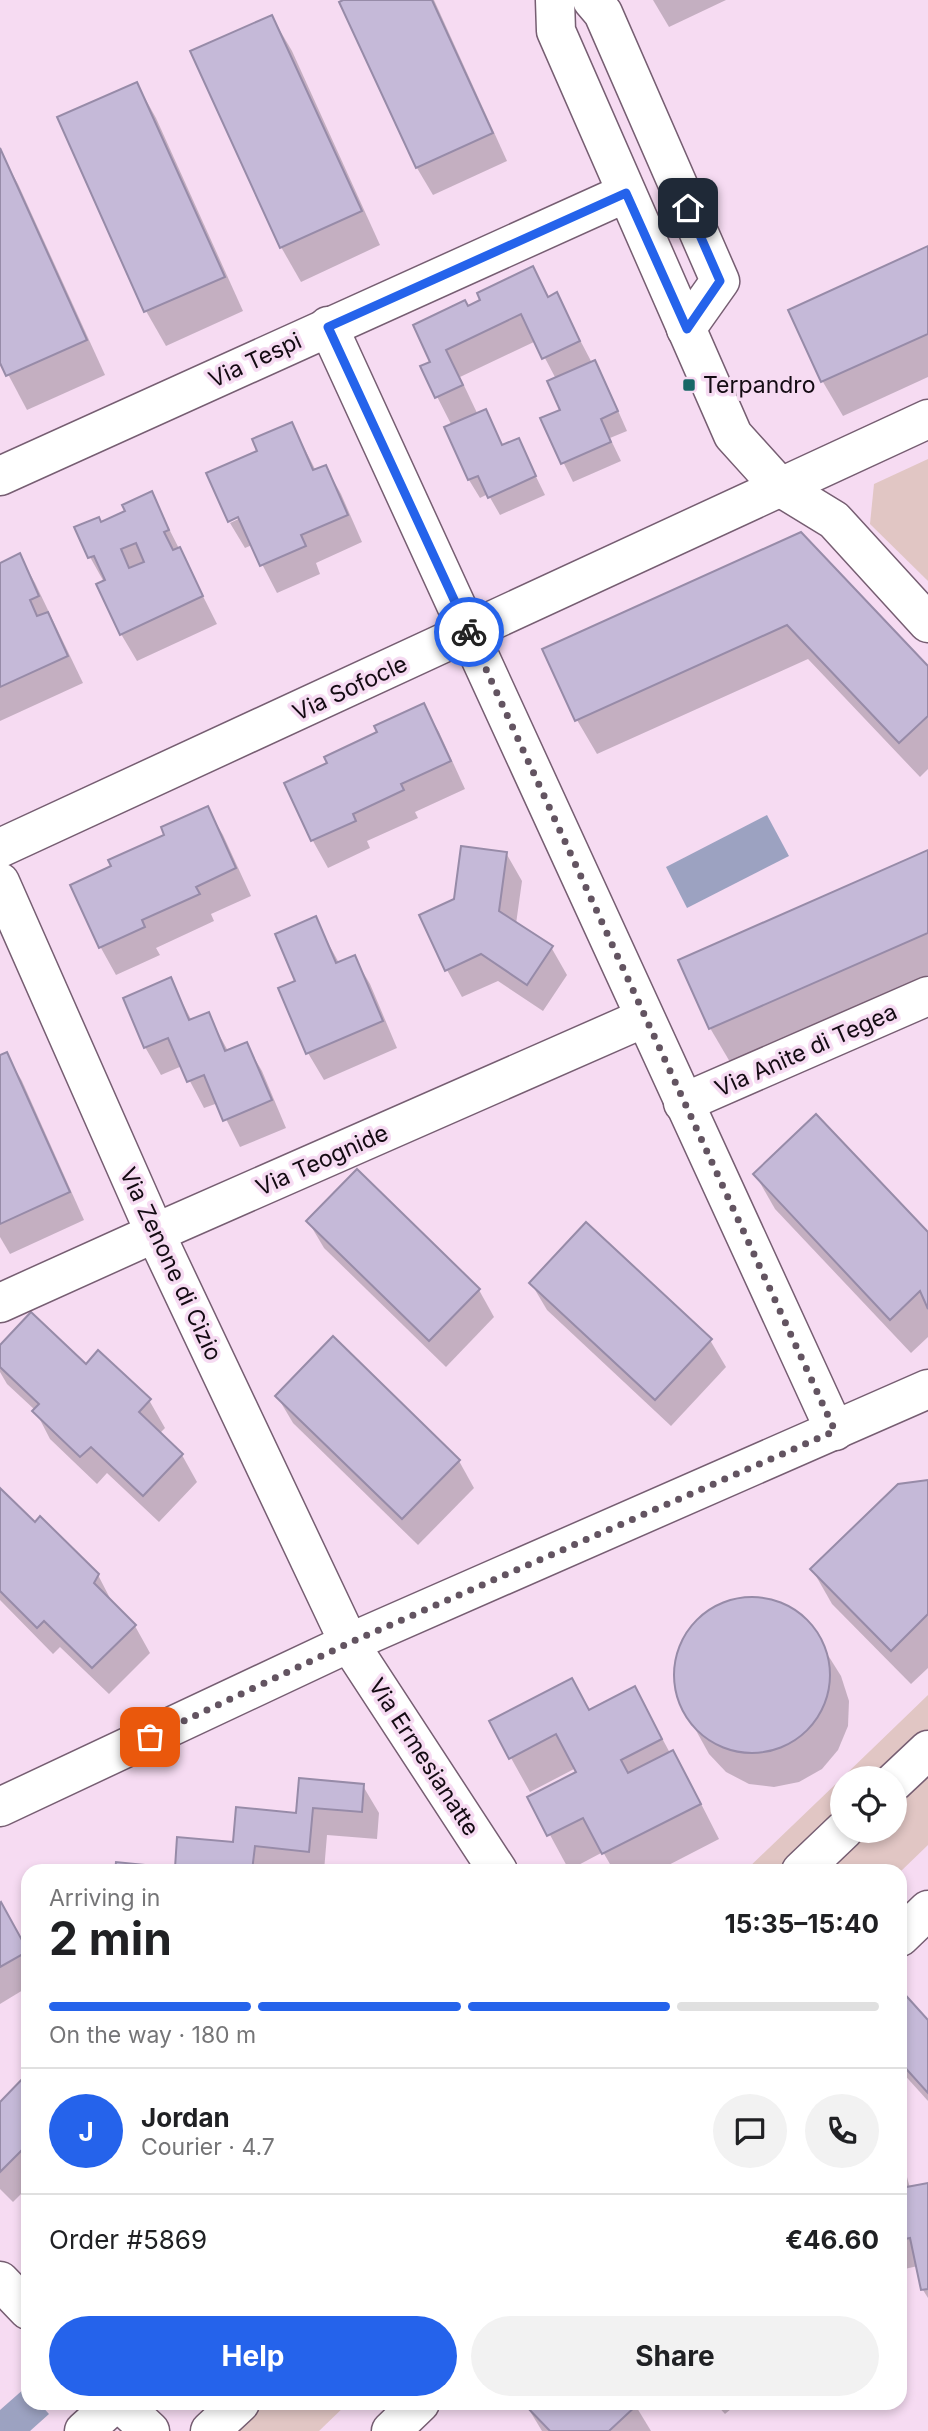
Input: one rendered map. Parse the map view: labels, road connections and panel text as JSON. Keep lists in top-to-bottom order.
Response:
{
  "streets": {
    "street": [
      "Via Tespi",
      "Via Sofocle",
      "Via Anite di Tegea",
      "Via Teognide",
      "Via Zenone di Cizio",
      "Via Ermesianatte"
    ]
  },
  "crossings": [
    ["Via Teognide", "Via Zenone di Cizio"],
    ["Via Zenone di Cizio", "Via Ermesianatte"]
  ],
  "places": {
    "transit": ["Terpandro"]
  },
  "page": {
    "heading": ["2 min", "Arriving in", "15:35–15:40"],
    "panel": [
      "Jordan",
      "Courier · 4.7",
      "Order #5869",
      "€46.60"
    ],
    "bar": "On the way · 180 m",
    "round": "J",
    "buttons": ["Help", "Share"]
  }
}
